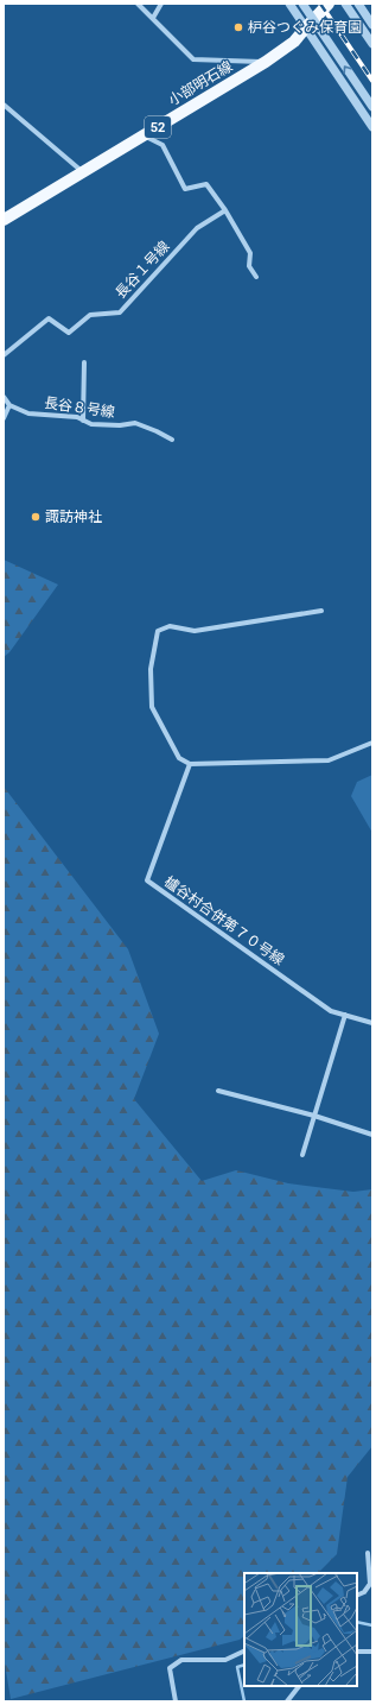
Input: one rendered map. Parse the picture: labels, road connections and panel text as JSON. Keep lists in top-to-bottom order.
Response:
{
  "streets": {
    "main road": ["小部明石線", "52"],
    "street": ["長谷１号線", "長谷８号線", "櫨谷村合併第７０号線"]
  },
  "places": ["枦谷つぐみ保育園", "諏訪神社"]
}
